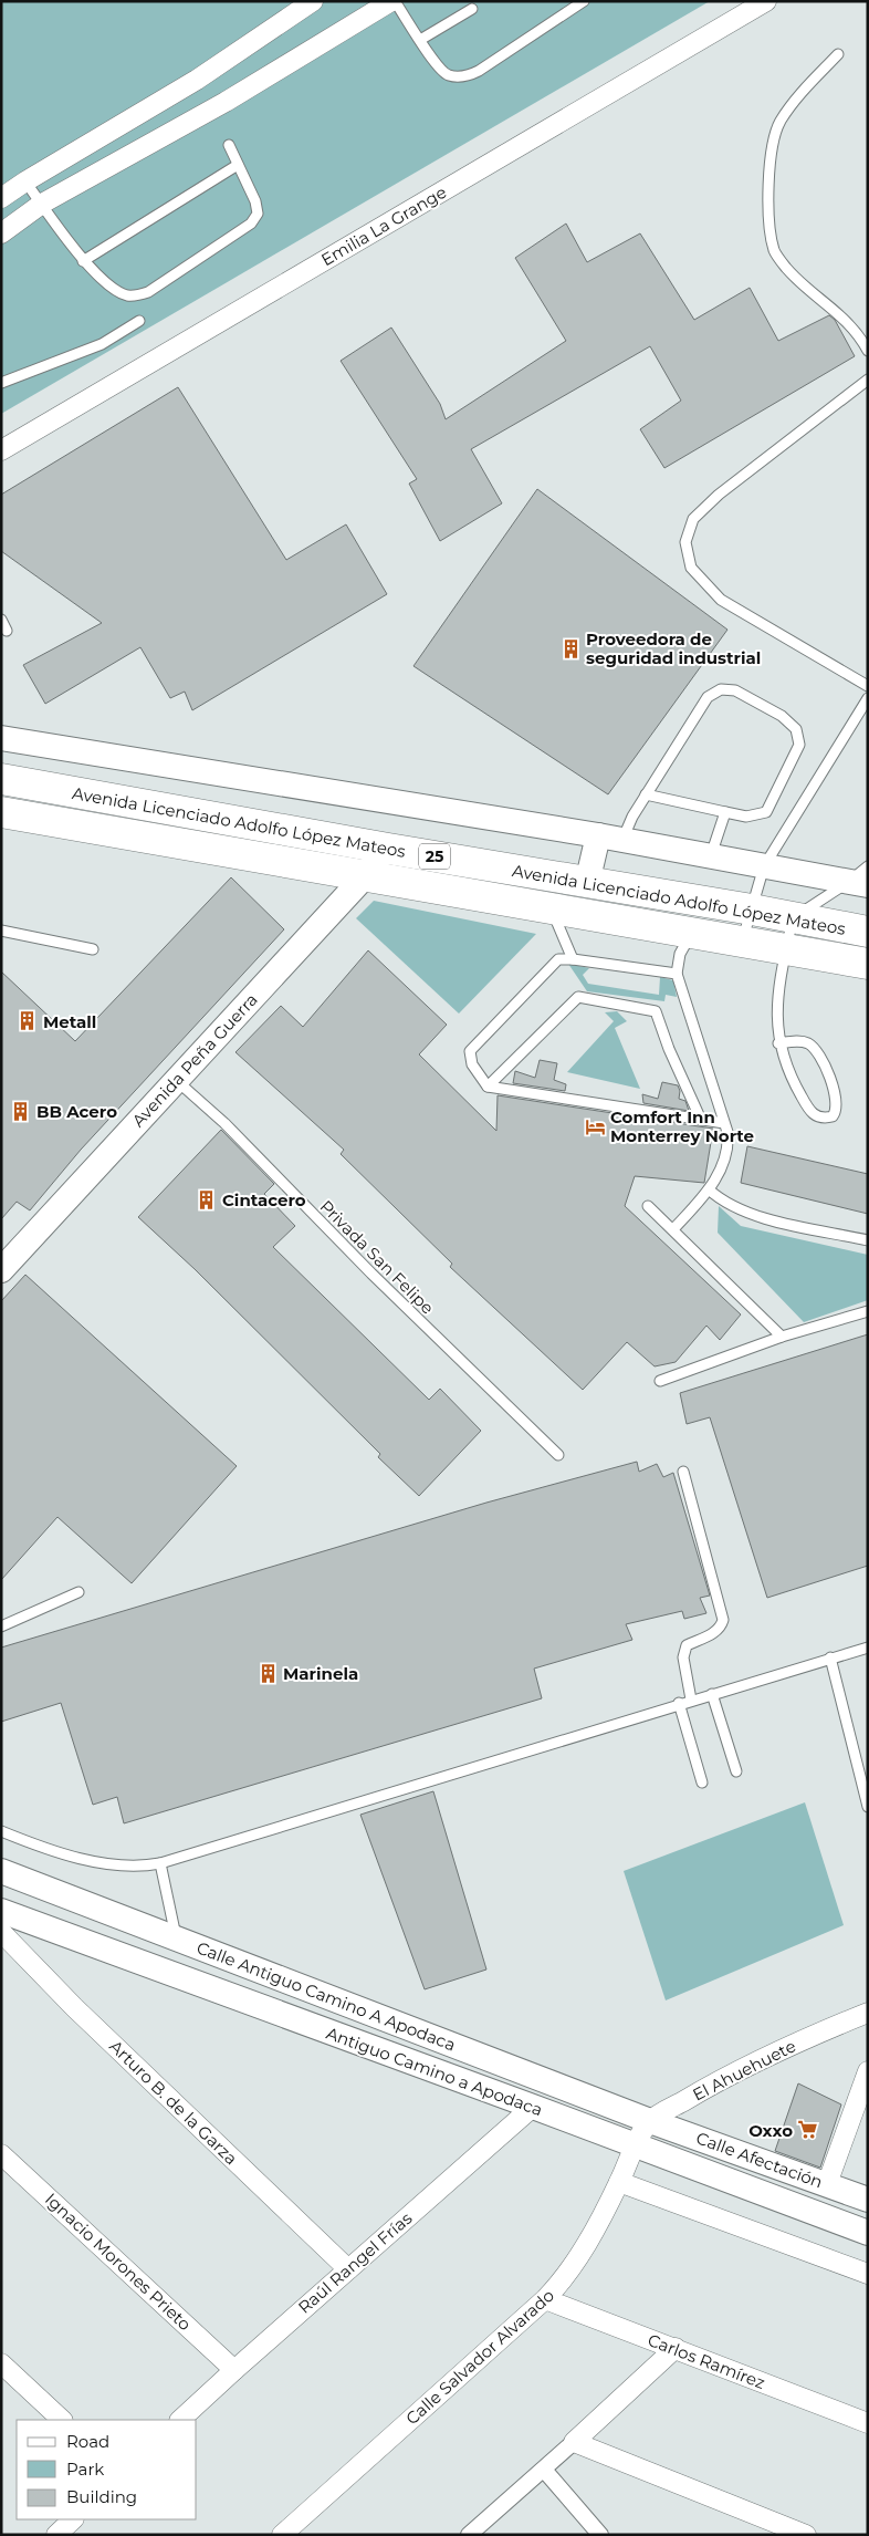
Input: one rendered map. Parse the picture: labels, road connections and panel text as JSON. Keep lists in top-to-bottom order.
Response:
{
  "streets": {
    "main road": ["Avenida Licenciado Adolfo López Mateos", "25"],
    "street": [
      "Emilia La Grange",
      "Avenida Peña Guerra",
      "Calle Antiguo Camino A Apodaca",
      "El Ahuehuete",
      "Antiguo Camino a Apodaca",
      "Arturo B. de la Garza",
      "Calle Afectación",
      "Ignacio Morones Prieto",
      "Raúl Rangel Frías",
      "Calle Salvador Alvarado",
      "Carlos Ramírez"
    ],
    "lane": ["Privada San Felipe"]
  },
  "crossings": [
    ["Avenida Licenciado Adolfo López Mateos", "Avenida Peña Guerra"],
    ["Avenida Peña Guerra", "Privada San Felipe"],
    ["Calle Antiguo Camino A Apodaca", "El Ahuehuete"],
    ["Calle Antiguo Camino A Apodaca", "Calle Afectación"],
    ["El Ahuehuete", "Antiguo Camino a Apodaca"],
    ["El Ahuehuete", "Calle Afectación"],
    ["El Ahuehuete", "Calle Salvador Alvarado"],
    ["Antiguo Camino a Apodaca", "Raúl Rangel Frías"],
    ["Antiguo Camino a Apodaca", "Calle Salvador Alvarado"],
    ["Arturo B. de la Garza", "Raúl Rangel Frías"],
    ["Ignacio Morones Prieto", "Raúl Rangel Frías"],
    ["Calle Salvador Alvarado", "Carlos Ramírez"]
  ],
  "places": {
    "building": [
      "Proveedora de seguridad industrial",
      "Metall",
      "BB Acero",
      "Cintacero",
      "Marinela"
    ],
    "hotel": ["Comfort Inn Monterrey Norte"],
    "supermarket": ["Oxxo"]
  },
  "legend": ["Road", "Park", "Building"]
}
